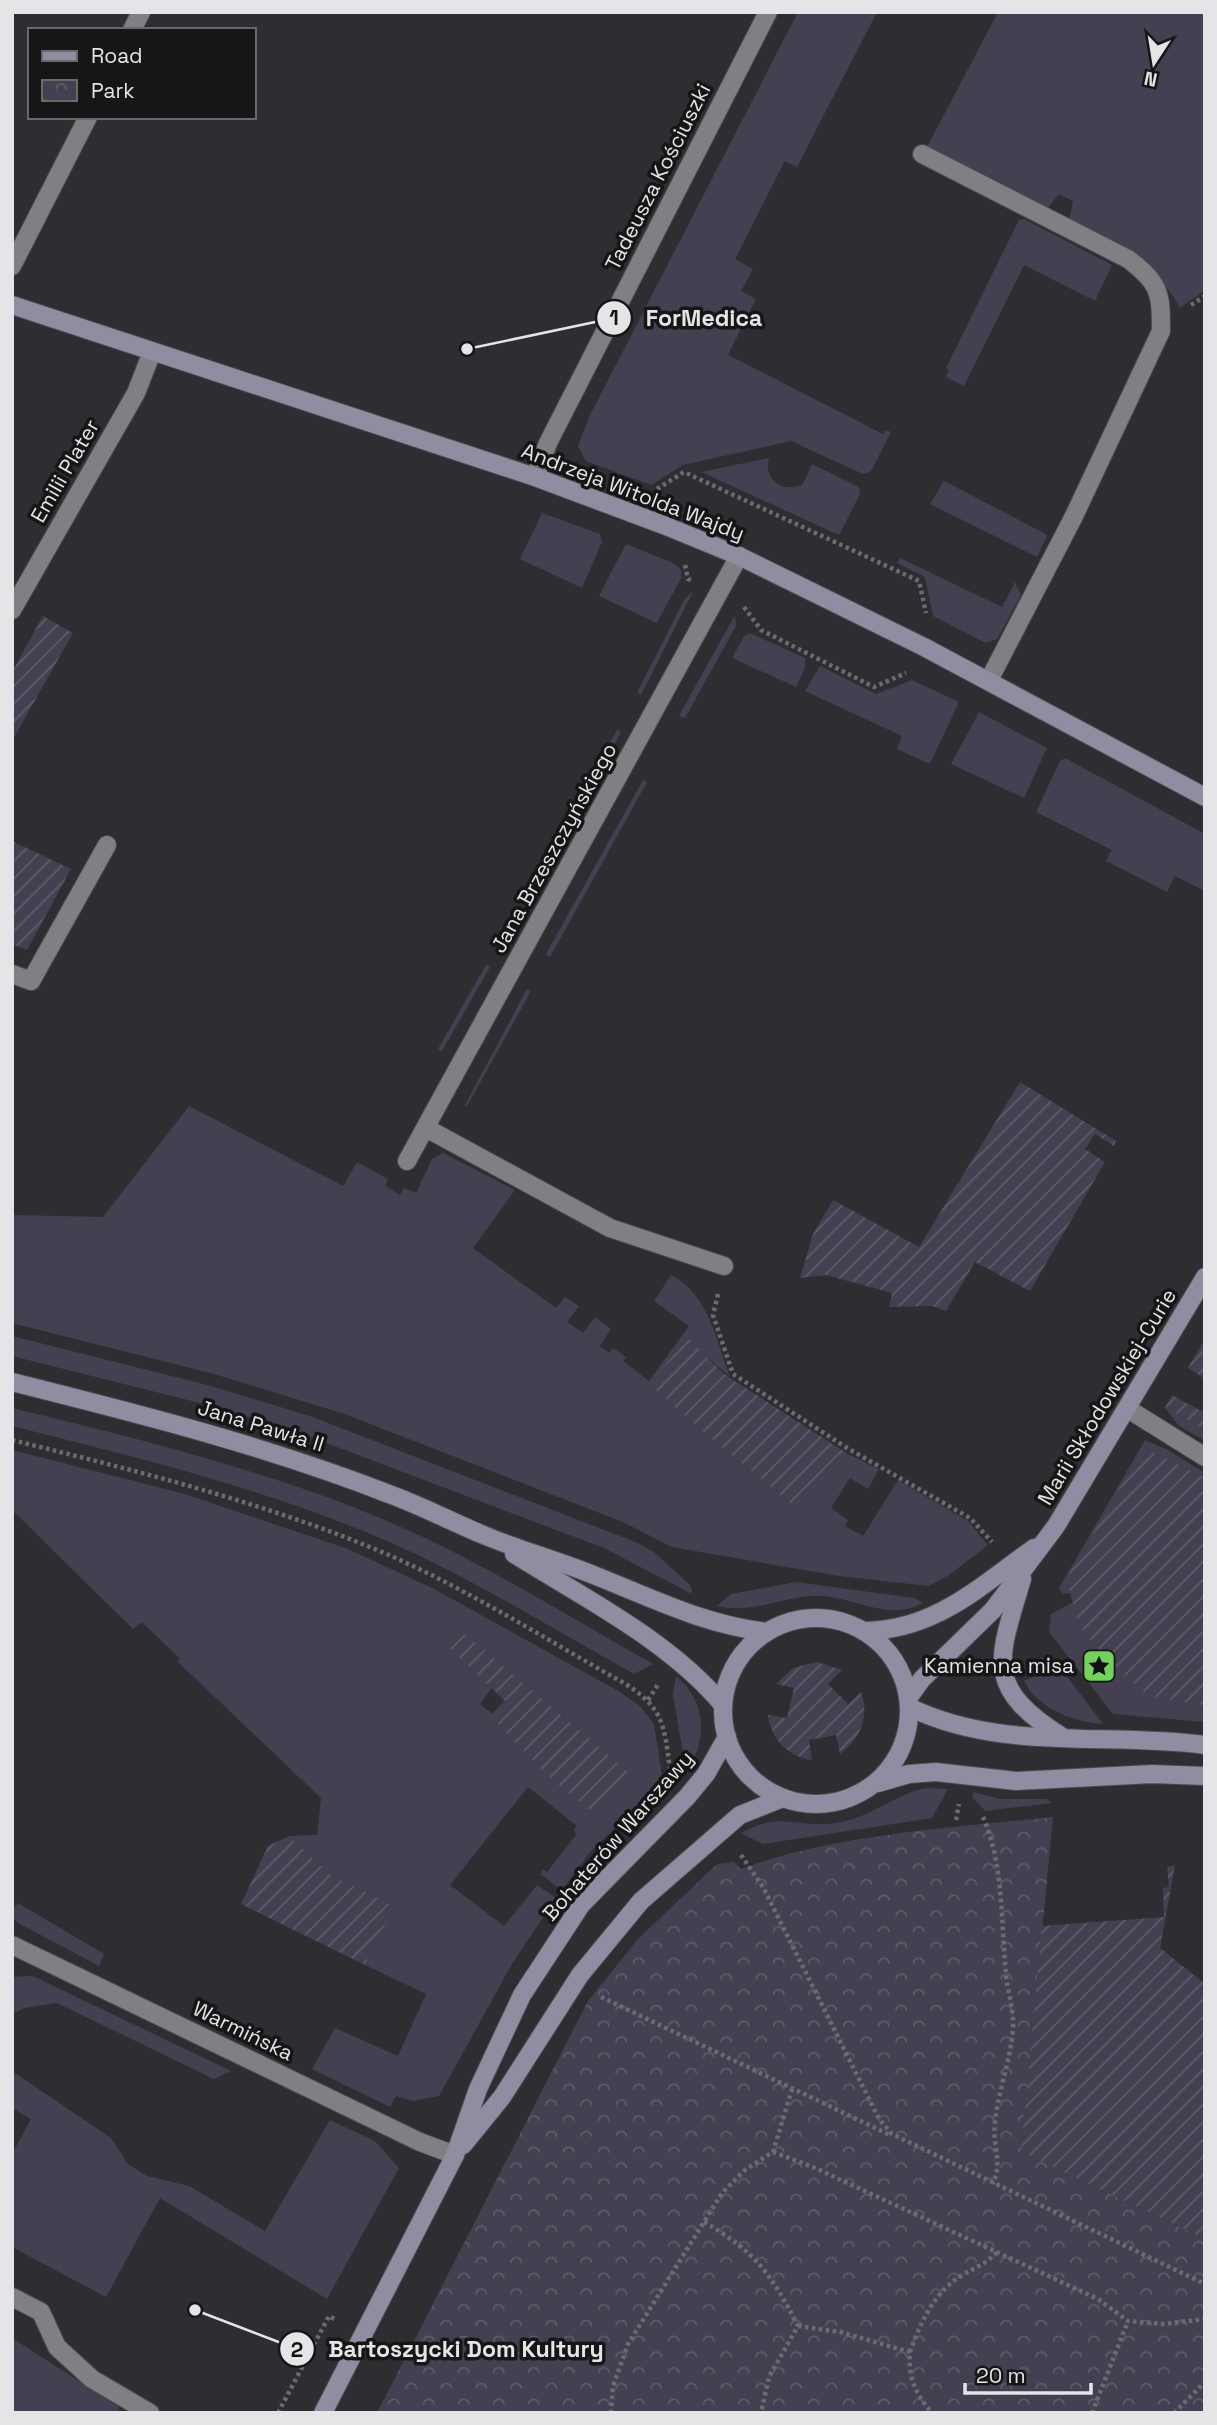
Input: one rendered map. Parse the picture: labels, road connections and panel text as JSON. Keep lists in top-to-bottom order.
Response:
{
  "streets": {
    "street": [
      "Tadeusza Kościuszki",
      "Emilii Plater",
      "Andrzeja Witolda Wajdy",
      "Jana Brzeszczyńskiego",
      "Marii Skłodowskiej-Curie",
      "Jana Pawła II",
      "Bohaterów Warszawy",
      "Warmińska"
    ]
  },
  "crossings": [
    ["Tadeusza Kościuszki", "Andrzeja Witolda Wajdy"],
    ["Emilii Plater", "Andrzeja Witolda Wajdy"],
    ["Andrzeja Witolda Wajdy", "Jana Brzeszczyńskiego"],
    ["Marii Skłodowskiej-Curie", "Jana Pawła II"],
    ["Marii Skłodowskiej-Curie", "Bohaterów Warszawy"],
    ["Jana Pawła II", "Bohaterów Warszawy"],
    ["Bohaterów Warszawy", "Warmińska"]
  ],
  "places": {
    "other": ["ForMedica", "Bartoszycki Dom Kultury"],
    "place": ["Kamienna misa"]
  },
  "legend": ["Road", "Park"],
  "scale_bar": "20 m",
  "north": "bottom"
}
